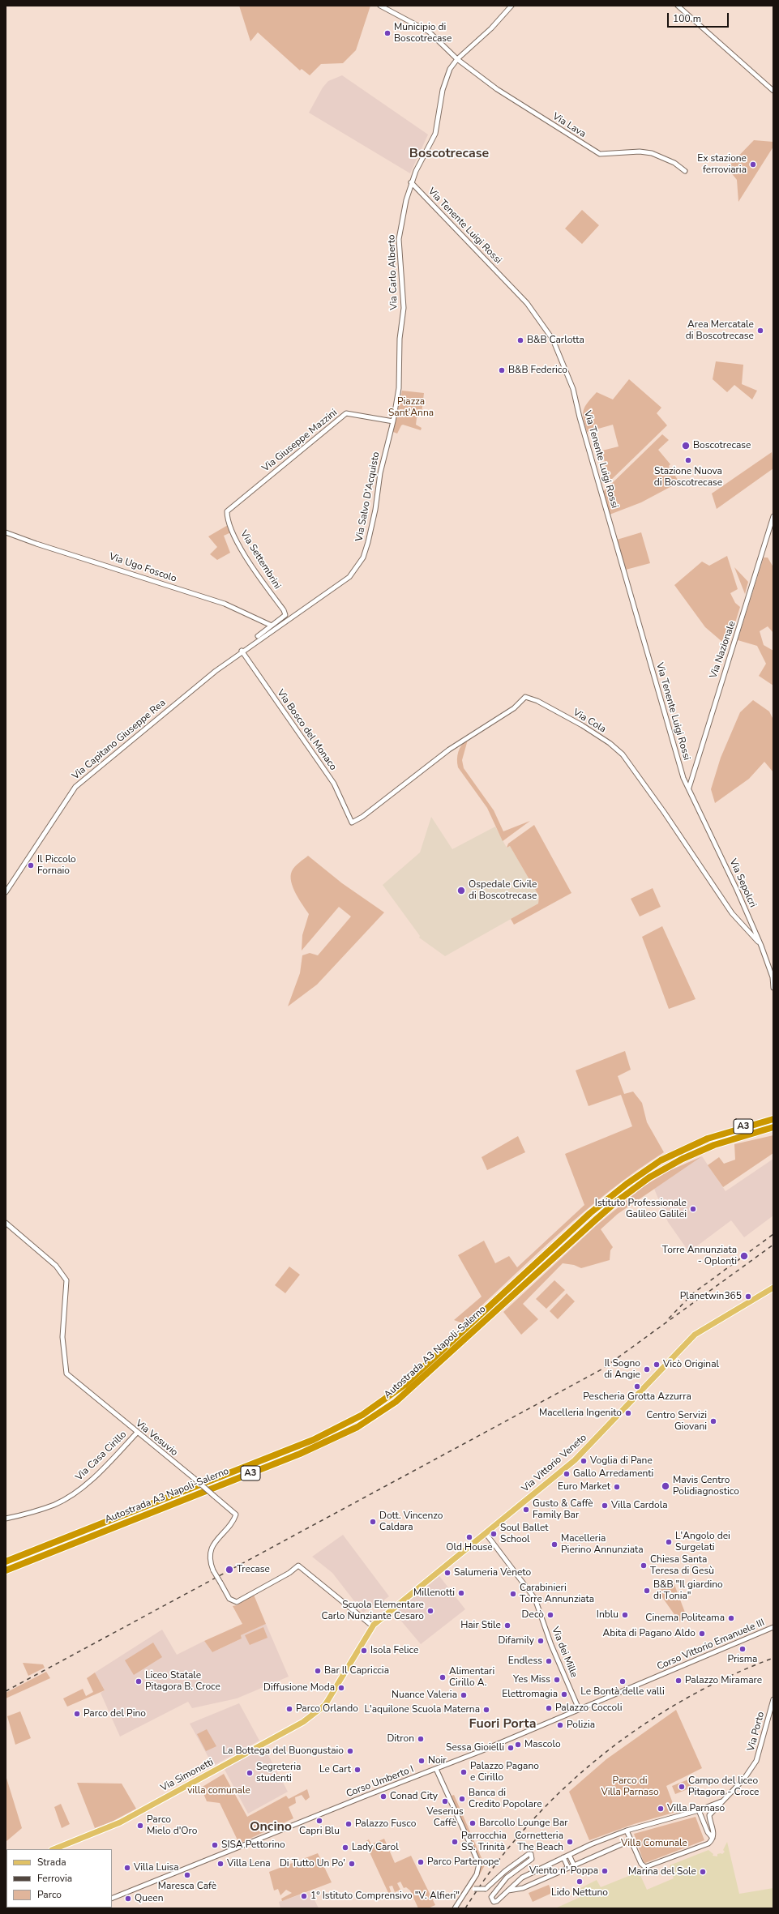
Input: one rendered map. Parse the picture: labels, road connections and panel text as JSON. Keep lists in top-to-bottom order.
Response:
{
  "streets": {
    "highway": ["A3", "Autostrada A3 Napoli-Salerno"],
    "main road": ["Via Vittorio Veneto", "Via Simonetti"],
    "street": [
      "Via Lava",
      "Via Tenente Luigi Rossi",
      "Via Carlo Alberto",
      "Via Giuseppe Mazzini",
      "Via Salvo D'Acquisto",
      "Via Settembrini",
      "Via Ugo Foscolo",
      "Via Nazionale",
      "Via Cola",
      "Via Bosco del Monaco",
      "Via Capitano Giuseppe Rea",
      "Via Sepolcri",
      "Via Vesuvio",
      "Via Casa Cirillo",
      "Corso Vittorio Emanuele III",
      "Via dei Mille",
      "Via Porto",
      "Corso Umberto I"
    ]
  },
  "crossings": [
    ["Via Lava", "Via Carlo Alberto"],
    ["Via Tenente Luigi Rossi", "Via Carlo Alberto"],
    ["Via Tenente Luigi Rossi", "Via Nazionale"],
    ["Via Tenente Luigi Rossi", "Via Sepolcri"],
    ["Via Carlo Alberto", "Via Giuseppe Mazzini"],
    ["Via Carlo Alberto", "Via Salvo D'Acquisto"],
    ["Via Giuseppe Mazzini", "Via Salvo D'Acquisto"],
    ["Via Giuseppe Mazzini", "Via Settembrini"],
    ["Via Salvo D'Acquisto", "Via Bosco del Monaco"],
    ["Via Salvo D'Acquisto", "Via Capitano Giuseppe Rea"],
    ["Via Settembrini", "Via Ugo Foscolo"],
    ["Via Nazionale", "Via Sepolcri"],
    ["Via Cola", "Via Bosco del Monaco"],
    ["Via Cola", "Via Sepolcri"],
    ["Via Bosco del Monaco", "Via Capitano Giuseppe Rea"],
    ["Via Vesuvio", "Via Casa Cirillo"],
    ["Via Vesuvio", "Via Vittorio Veneto"],
    ["Via Vittorio Veneto", "Via dei Mille"],
    ["Via Vittorio Veneto", "Via Simonetti"],
    ["Corso Vittorio Emanuele III", "Corso Umberto I"],
    ["Via dei Mille", "Corso Umberto I"]
  ],
  "districts": ["Boscotrecase", "Fuori Porta", "Oncino"],
  "parks": [
    "Piazza Sant'Anna",
    "Parco di Villa Parnaso",
    "villa comunale",
    "Villa Comunale"
  ],
  "places": [
    "Municipio di Boscotrecase",
    "Ex stazione ferroviaria",
    "Area Mercatale di Boscotrecase",
    "B&B Carlotta",
    "B&B Federico",
    "Boscotrecase",
    "Stazione Nuova di Boscotrecase",
    "Il Piccolo Fornaio",
    "Ospedale Civile di Boscotrecase",
    "Istituto Professionale Galileo Galilei",
    "Torre Annunziata - Oplonti",
    "Planetwin365",
    "Vicò Original",
    "Il Sogno di Angie",
    "Pescheria Grotta Azzurra",
    "Macelleria Ingenito",
    "Centro Servizi Giovani",
    "Voglia di Pane",
    "Gallo Arredamenti",
    "Mavis Centro Polidiagnostico",
    "Euro Market",
    "Villa Cardola",
    "Gusto & Caffè Family Bar",
    "Dott. Vincenzo Caldara",
    "Soul Ballet School",
    "Old House",
    "L'Angolo dei Surgelati",
    "Macelleria Pierino Annunziata",
    "Chiesa Santa Teresa di Gesù",
    "Trecase",
    "Salumeria Veneto",
    "B&B \"Il giardino di Tonia\"",
    "Millenotti",
    "Carabinieri Torre Annunziata",
    "Scuola Elementare Carlo Nunziante Cesaro",
    "Decò",
    "Inblu",
    "Cinema Politeama",
    "Hair Stile",
    "Abita di Pagano Aldo",
    "Difamily",
    "Prisma",
    "Isola Felice",
    "Endless",
    "Bar Il Capriccia",
    "Alimentari Cirillo A.",
    "Yes Miss",
    "Palazzo Miramare",
    "Liceo Statale Pitagora B. Croce",
    "Le Bontà delle valli",
    "Diffusione Moda",
    "Elettromagia",
    "Nuance Valeria",
    "Palazzo Coccoli",
    "Parco Orlando",
    "L'aquilone Scuola Materna",
    "Parco del Pino",
    "Polizia",
    "Ditron",
    "Mascolo",
    "Sessa Gioielli",
    "La Bottega del Buongustaio",
    "Noir",
    "Le Cart",
    "Palazzo Pagano e Cirillo",
    "Segreteria studenti",
    "Campo del liceo Pitagora - Croce",
    "Conad City",
    "Banca di Credito Popolare",
    "Veserius Caffè",
    "Villa Parnaso",
    "Capri Blu",
    "Barcollo Lounge Bar",
    "Palazzo Fusco",
    "Parco Mielo d'Oro",
    "Parrocchia SS. Trinità",
    "Cornetteria The Beach",
    "SISA Pettorino",
    "Lady Carol",
    "Parco Partenope",
    "Villa Lena",
    "Di Tutto Un Po'",
    "Villa Luisa",
    "Viento n' Poppa",
    "Marina del Sole",
    "Maresca Cafè",
    "Lido Nettuno",
    "1° Istituto Comprensivo \"V. Alfieri\"",
    "Queen"
  ],
  "legend": ["Strada", "Ferrovia", "Parco"],
  "scale_bar": "100 m"
}
